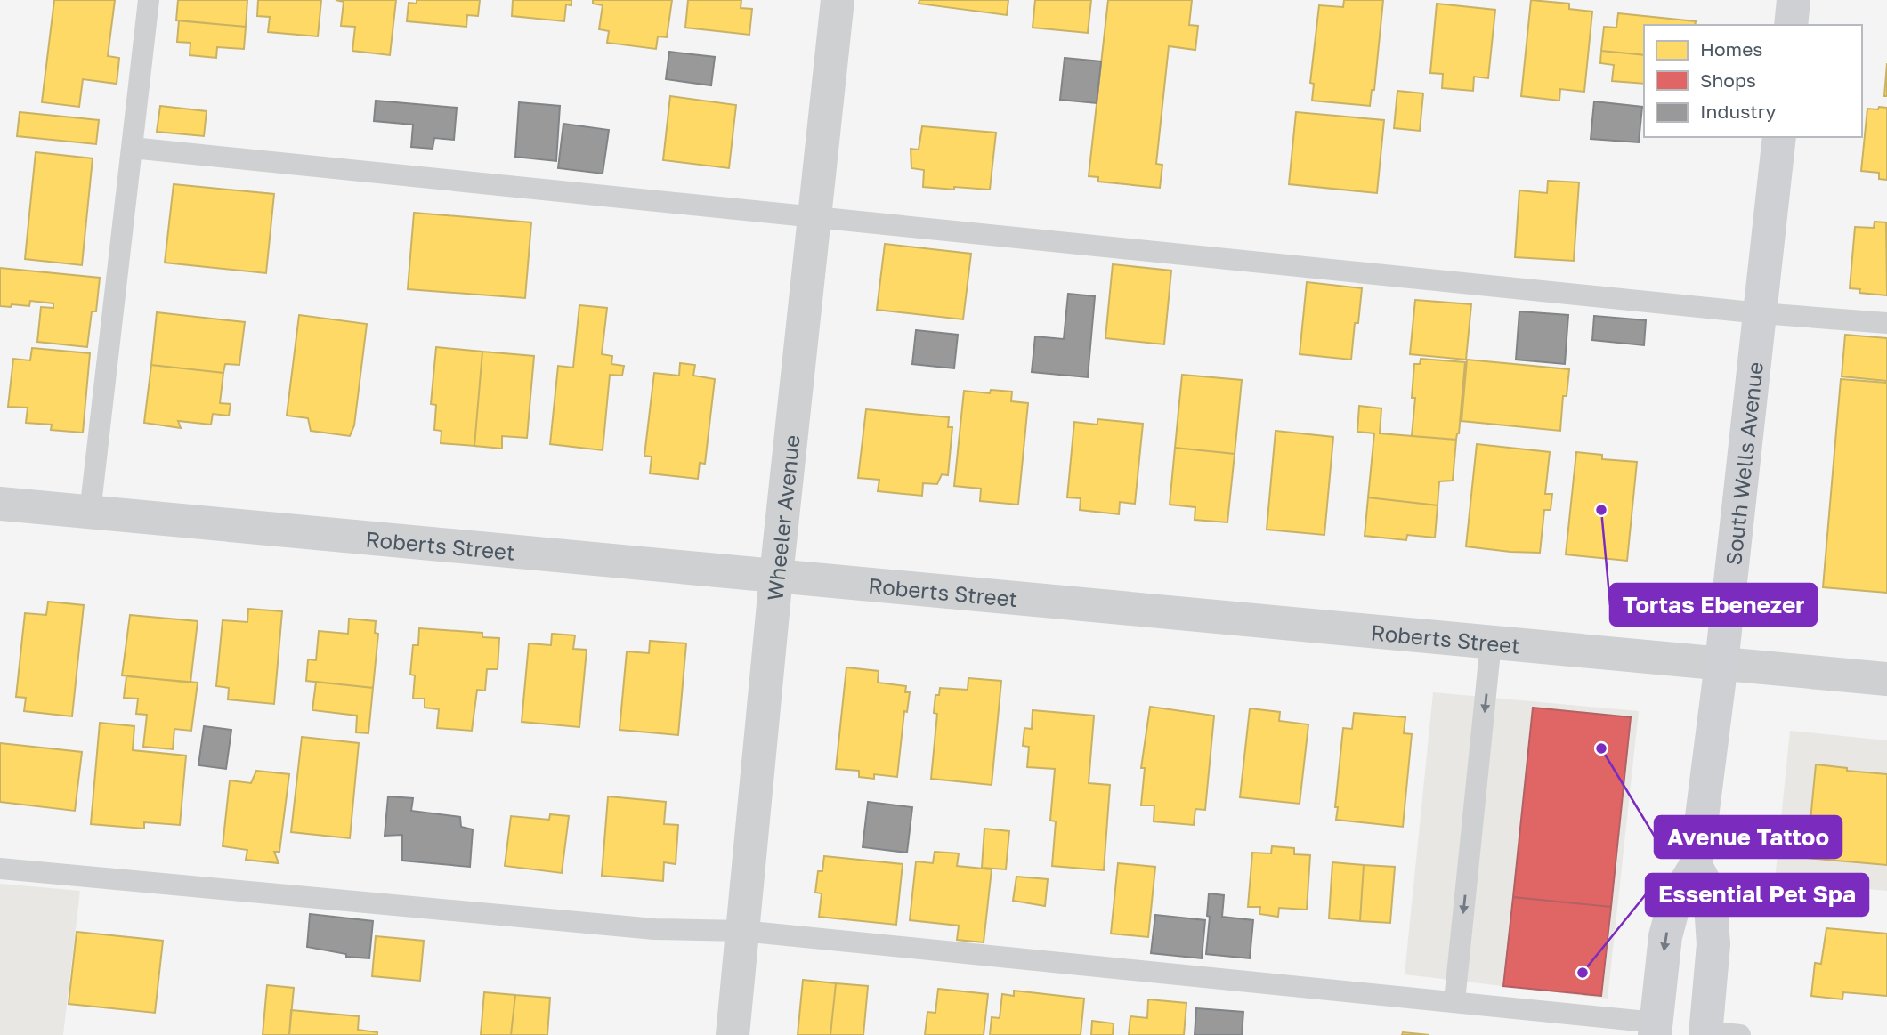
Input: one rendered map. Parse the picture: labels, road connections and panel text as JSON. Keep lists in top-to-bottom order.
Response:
{
  "streets": {
    "main road": ["South Wells Avenue"],
    "street": ["Wheeler Avenue", "Roberts Street"]
  },
  "crossings": [
    ["South Wells Avenue", "Roberts Street"],
    ["Wheeler Avenue", "Roberts Street"]
  ],
  "places": ["Tortas Ebenezer", "Avenue Tattoo", "Essential Pet Spa"],
  "legend": ["Homes", "Shops", "Industry"]
}
